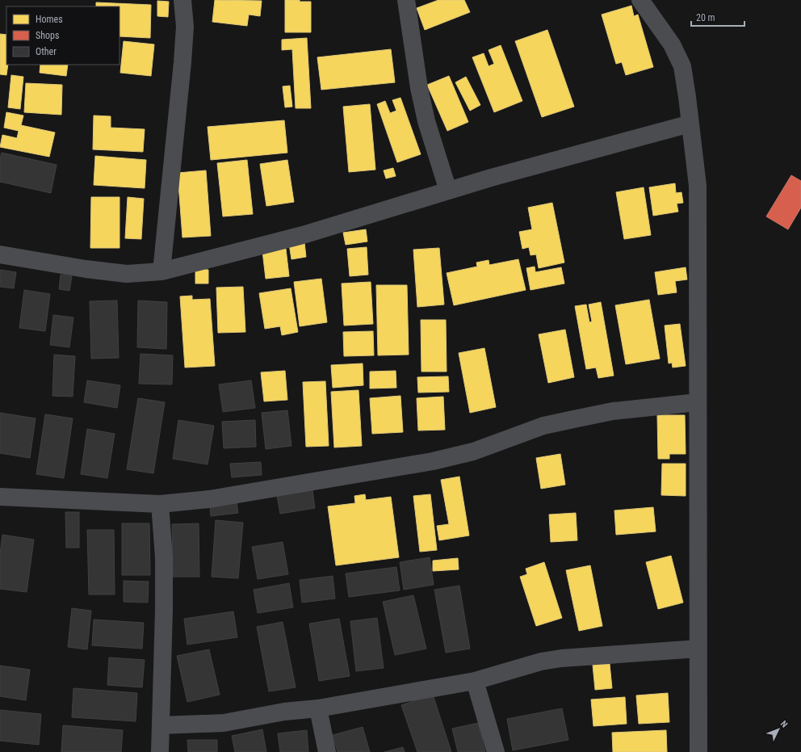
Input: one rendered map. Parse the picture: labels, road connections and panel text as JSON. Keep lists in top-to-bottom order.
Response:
{
  "legend": ["Homes", "Shops", "Other"],
  "scale_bar": "20 m",
  "north": "top right"
}
